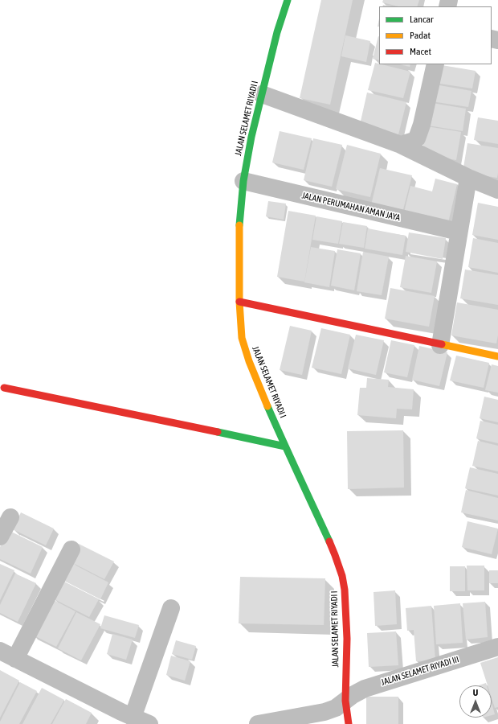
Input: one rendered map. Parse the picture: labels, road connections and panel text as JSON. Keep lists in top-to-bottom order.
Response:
{
  "streets": {
    "main road": ["JALAN SELAMET RIYADI I"],
    "street": ["JALAN PERUMAHAN AMAN JAYA", "JALAN SELAMET RIYADI III"]
  },
  "crossings": [
    ["JALAN SELAMET RIYADI I", "JALAN PERUMAHAN AMAN JAYA"],
    ["JALAN SELAMET RIYADI I", "JALAN SELAMET RIYADI III"]
  ],
  "legend": ["Lancar", "Padat", "Macet"],
  "north": "top"
}
